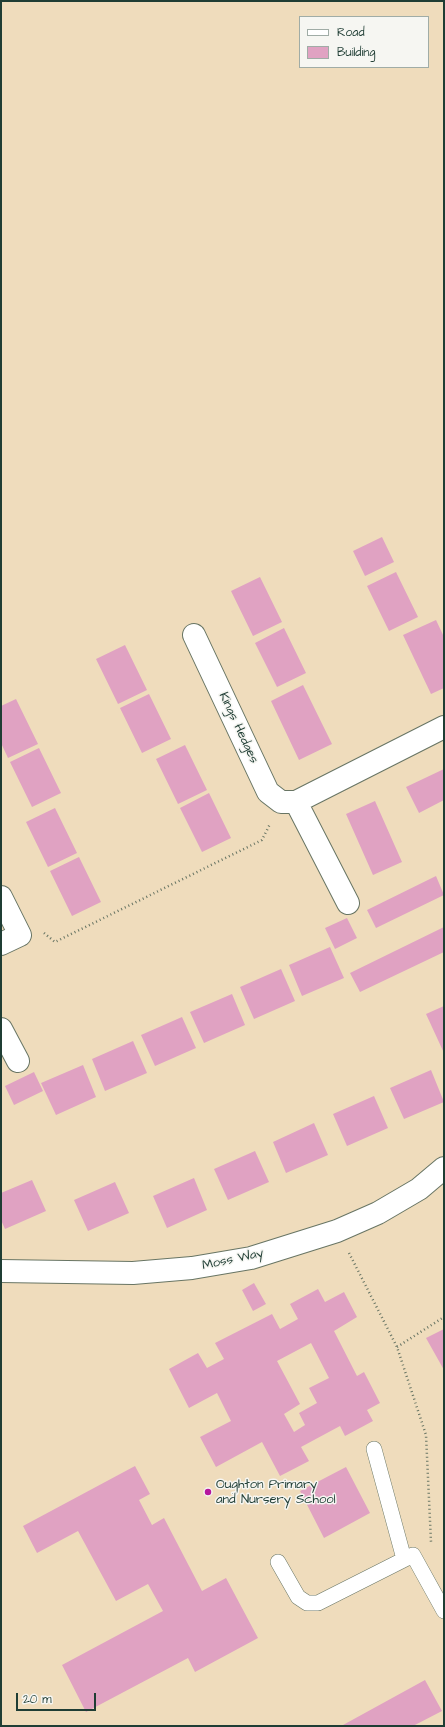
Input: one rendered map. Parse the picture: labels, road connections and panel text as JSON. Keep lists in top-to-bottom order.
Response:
{
  "streets": {
    "street": ["Kings Hedges", "Moss Way"]
  },
  "places": ["Oughton Primary and Nursery School"],
  "legend": ["Road", "Building"],
  "scale_bar": "20 m"
}
